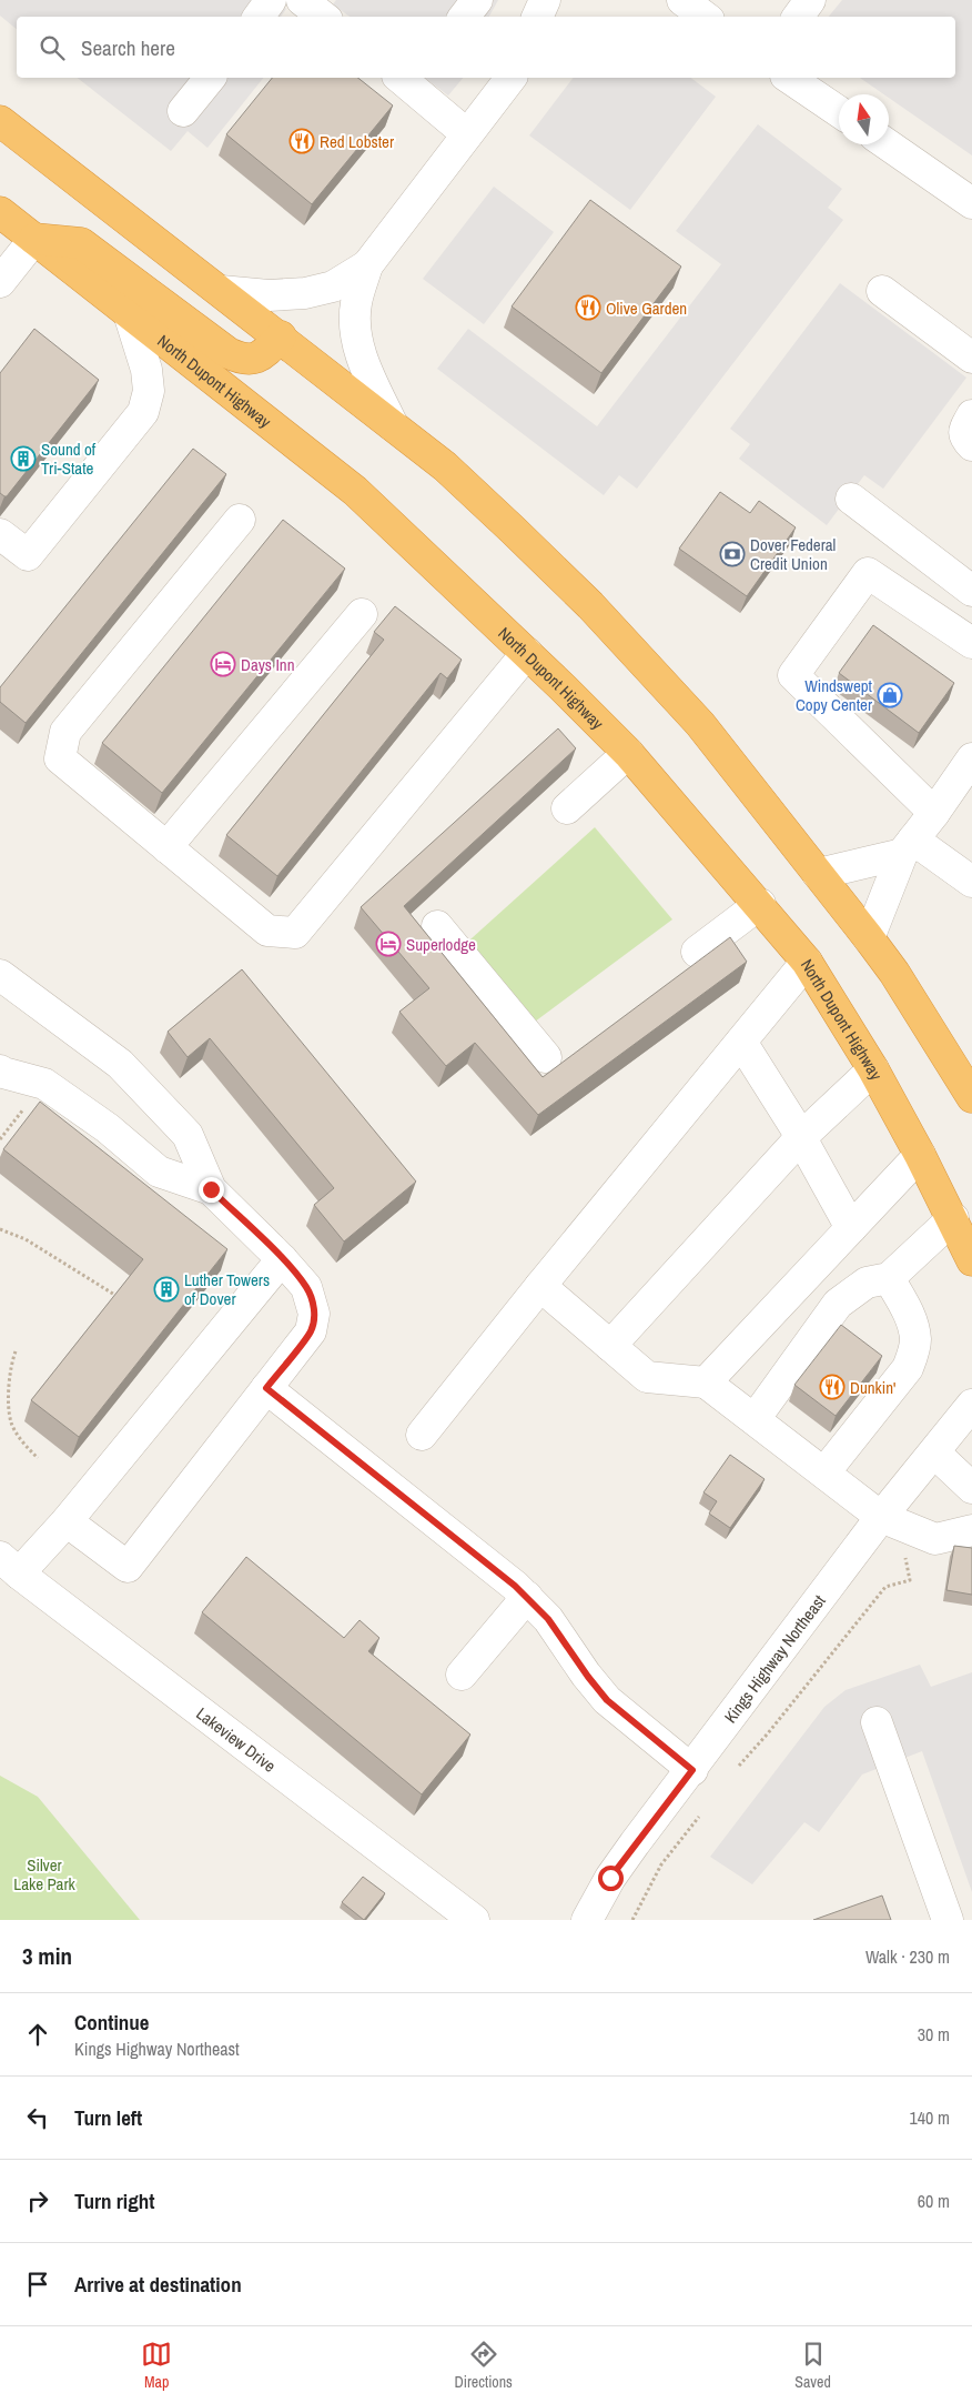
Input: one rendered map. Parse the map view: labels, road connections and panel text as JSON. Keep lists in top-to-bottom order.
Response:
{
  "streets": {
    "highway": ["North Dupont Highway"],
    "street": ["Kings Highway Northeast", "Lakeview Drive"]
  },
  "parks": ["Silver Lake Park"],
  "places": {
    "restaurant": ["Red Lobster", "Olive Garden", "Dunkin'"],
    "building": ["Sound of Tri-State", "Luther Towers of Dover"],
    "bank": ["Dover Federal Credit Union"],
    "hotel": ["Days Inn", "Superlodge"],
    "shop": ["Windswept Copy Center"]
  },
  "north": "top",
  "page": {
    "search": "Search here",
    "heading": ["3 min", "Walk · 230 m"],
    "list": [
      ["Continue", "Kings Highway Northeast", "30 m"],
      ["Turn left", "140 m"],
      ["Turn right", "60 m"],
      "Arrive at destination"
    ],
    "nav": ["Map", "Directions", "Saved"]
  }
}
